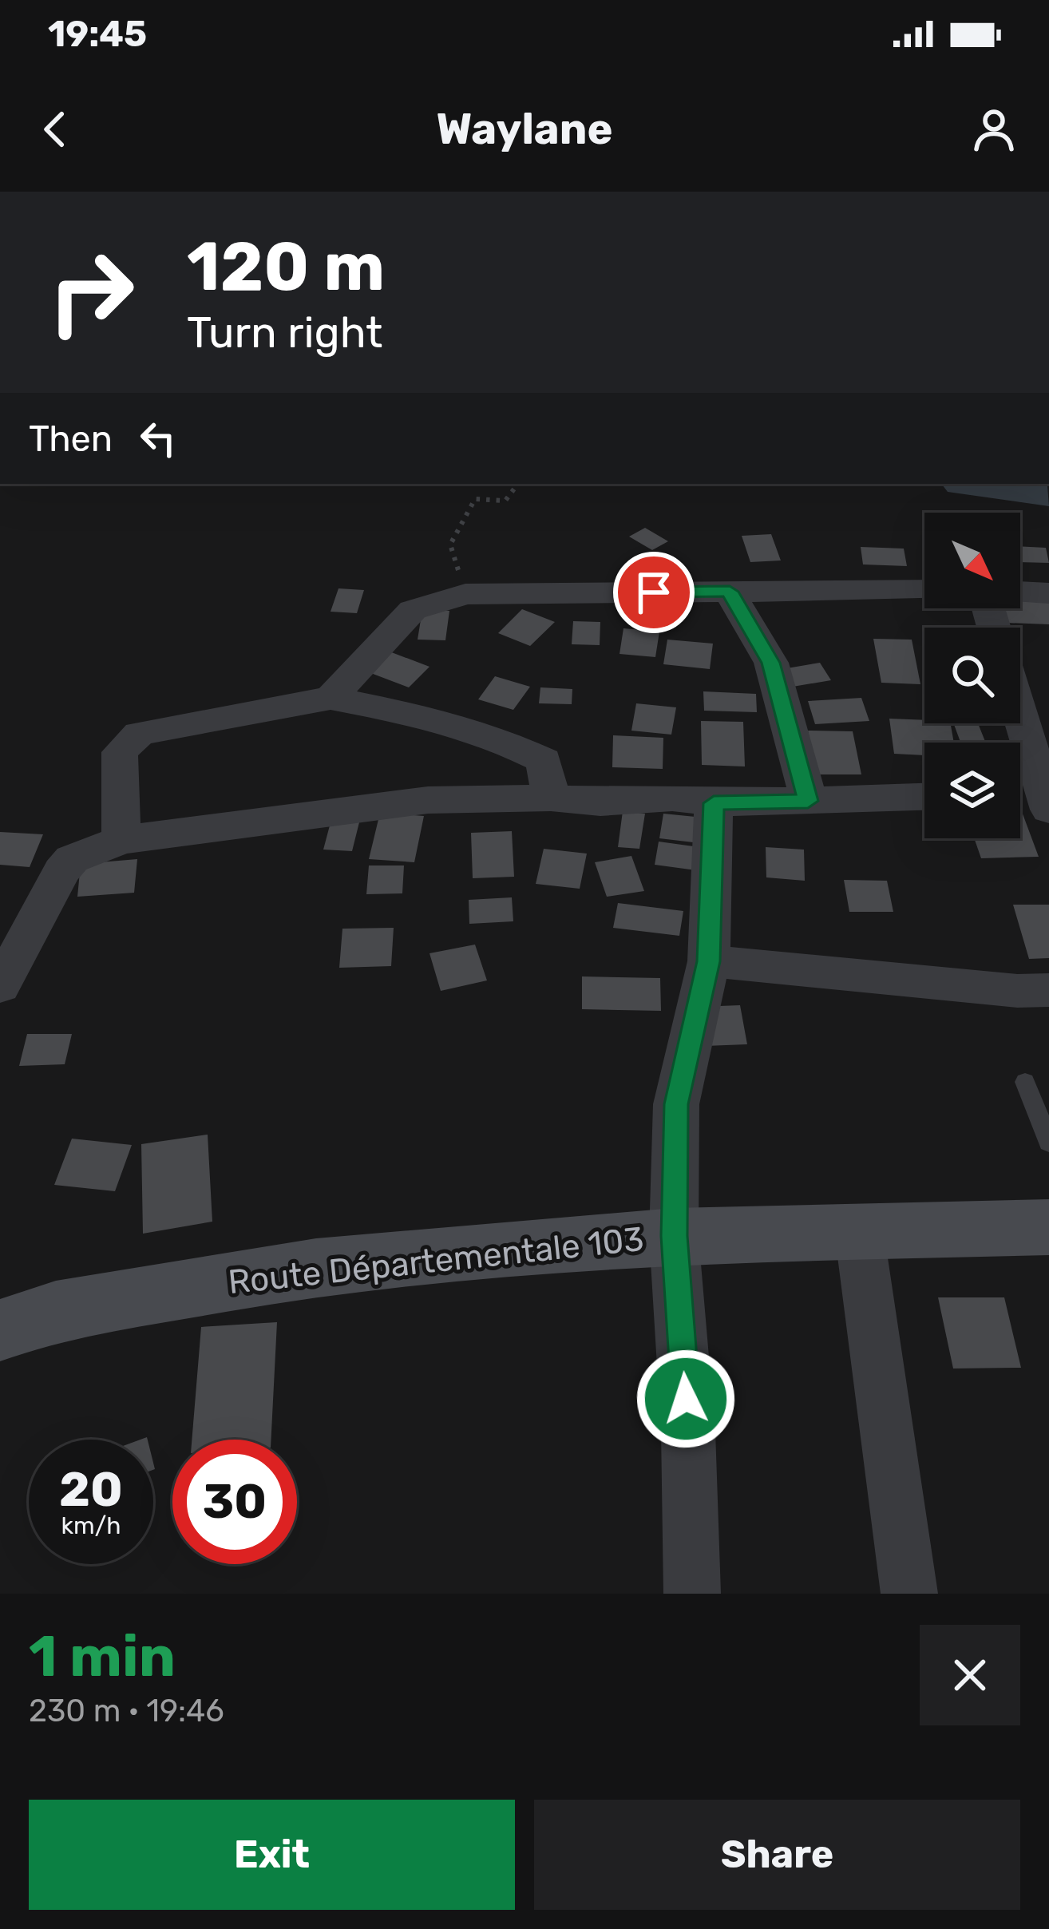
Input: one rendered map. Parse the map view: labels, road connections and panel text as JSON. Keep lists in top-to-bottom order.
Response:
{
  "streets": {
    "main road": ["Route Départementale 103"]
  },
  "north": "bottom right",
  "page": {
    "status": "19:45",
    "header": "Waylane",
    "turn": ["120 m", "Turn right"],
    "then": "Then",
    "speed": "20 km/h",
    "limit": "30",
    "heading": ["1 min", "230 m · 19:46"],
    "buttons": ["Exit", "Share"]
  }
}
